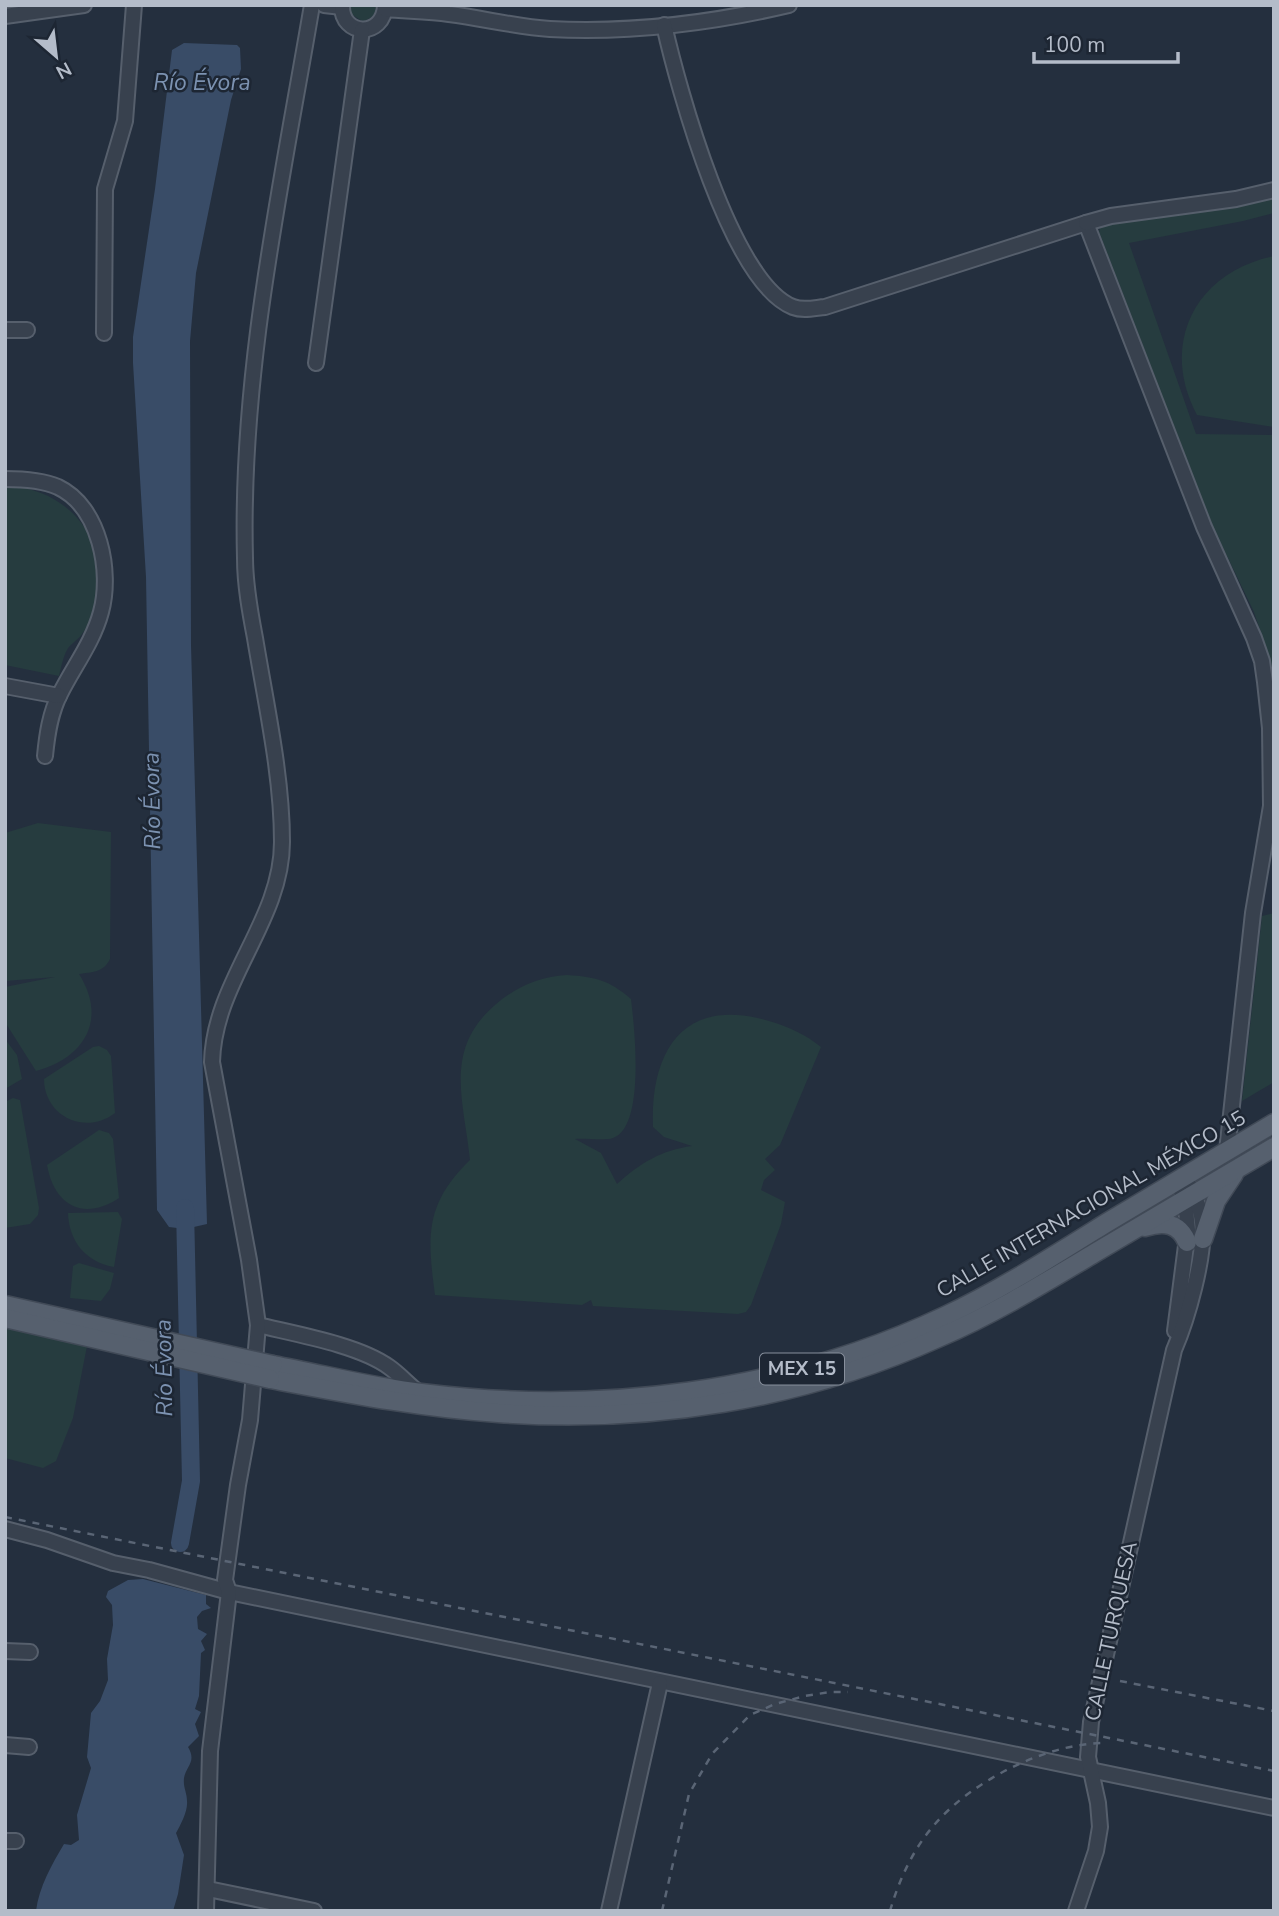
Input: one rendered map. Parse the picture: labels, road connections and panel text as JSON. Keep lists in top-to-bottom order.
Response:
{
  "streets": {
    "main road": ["CALLE INTERNACIONAL MÉXICO 15", "MEX 15"],
    "street": ["CALLE TURQUESA"]
  },
  "crossings": [
    ["CALLE INTERNACIONAL MÉXICO 15", "MEX 15"],
    ["CALLE INTERNACIONAL MÉXICO 15", "CALLE TURQUESA"]
  ],
  "water": ["Río Évora"],
  "scale_bar": "100 m",
  "north": "bottom right"
}
